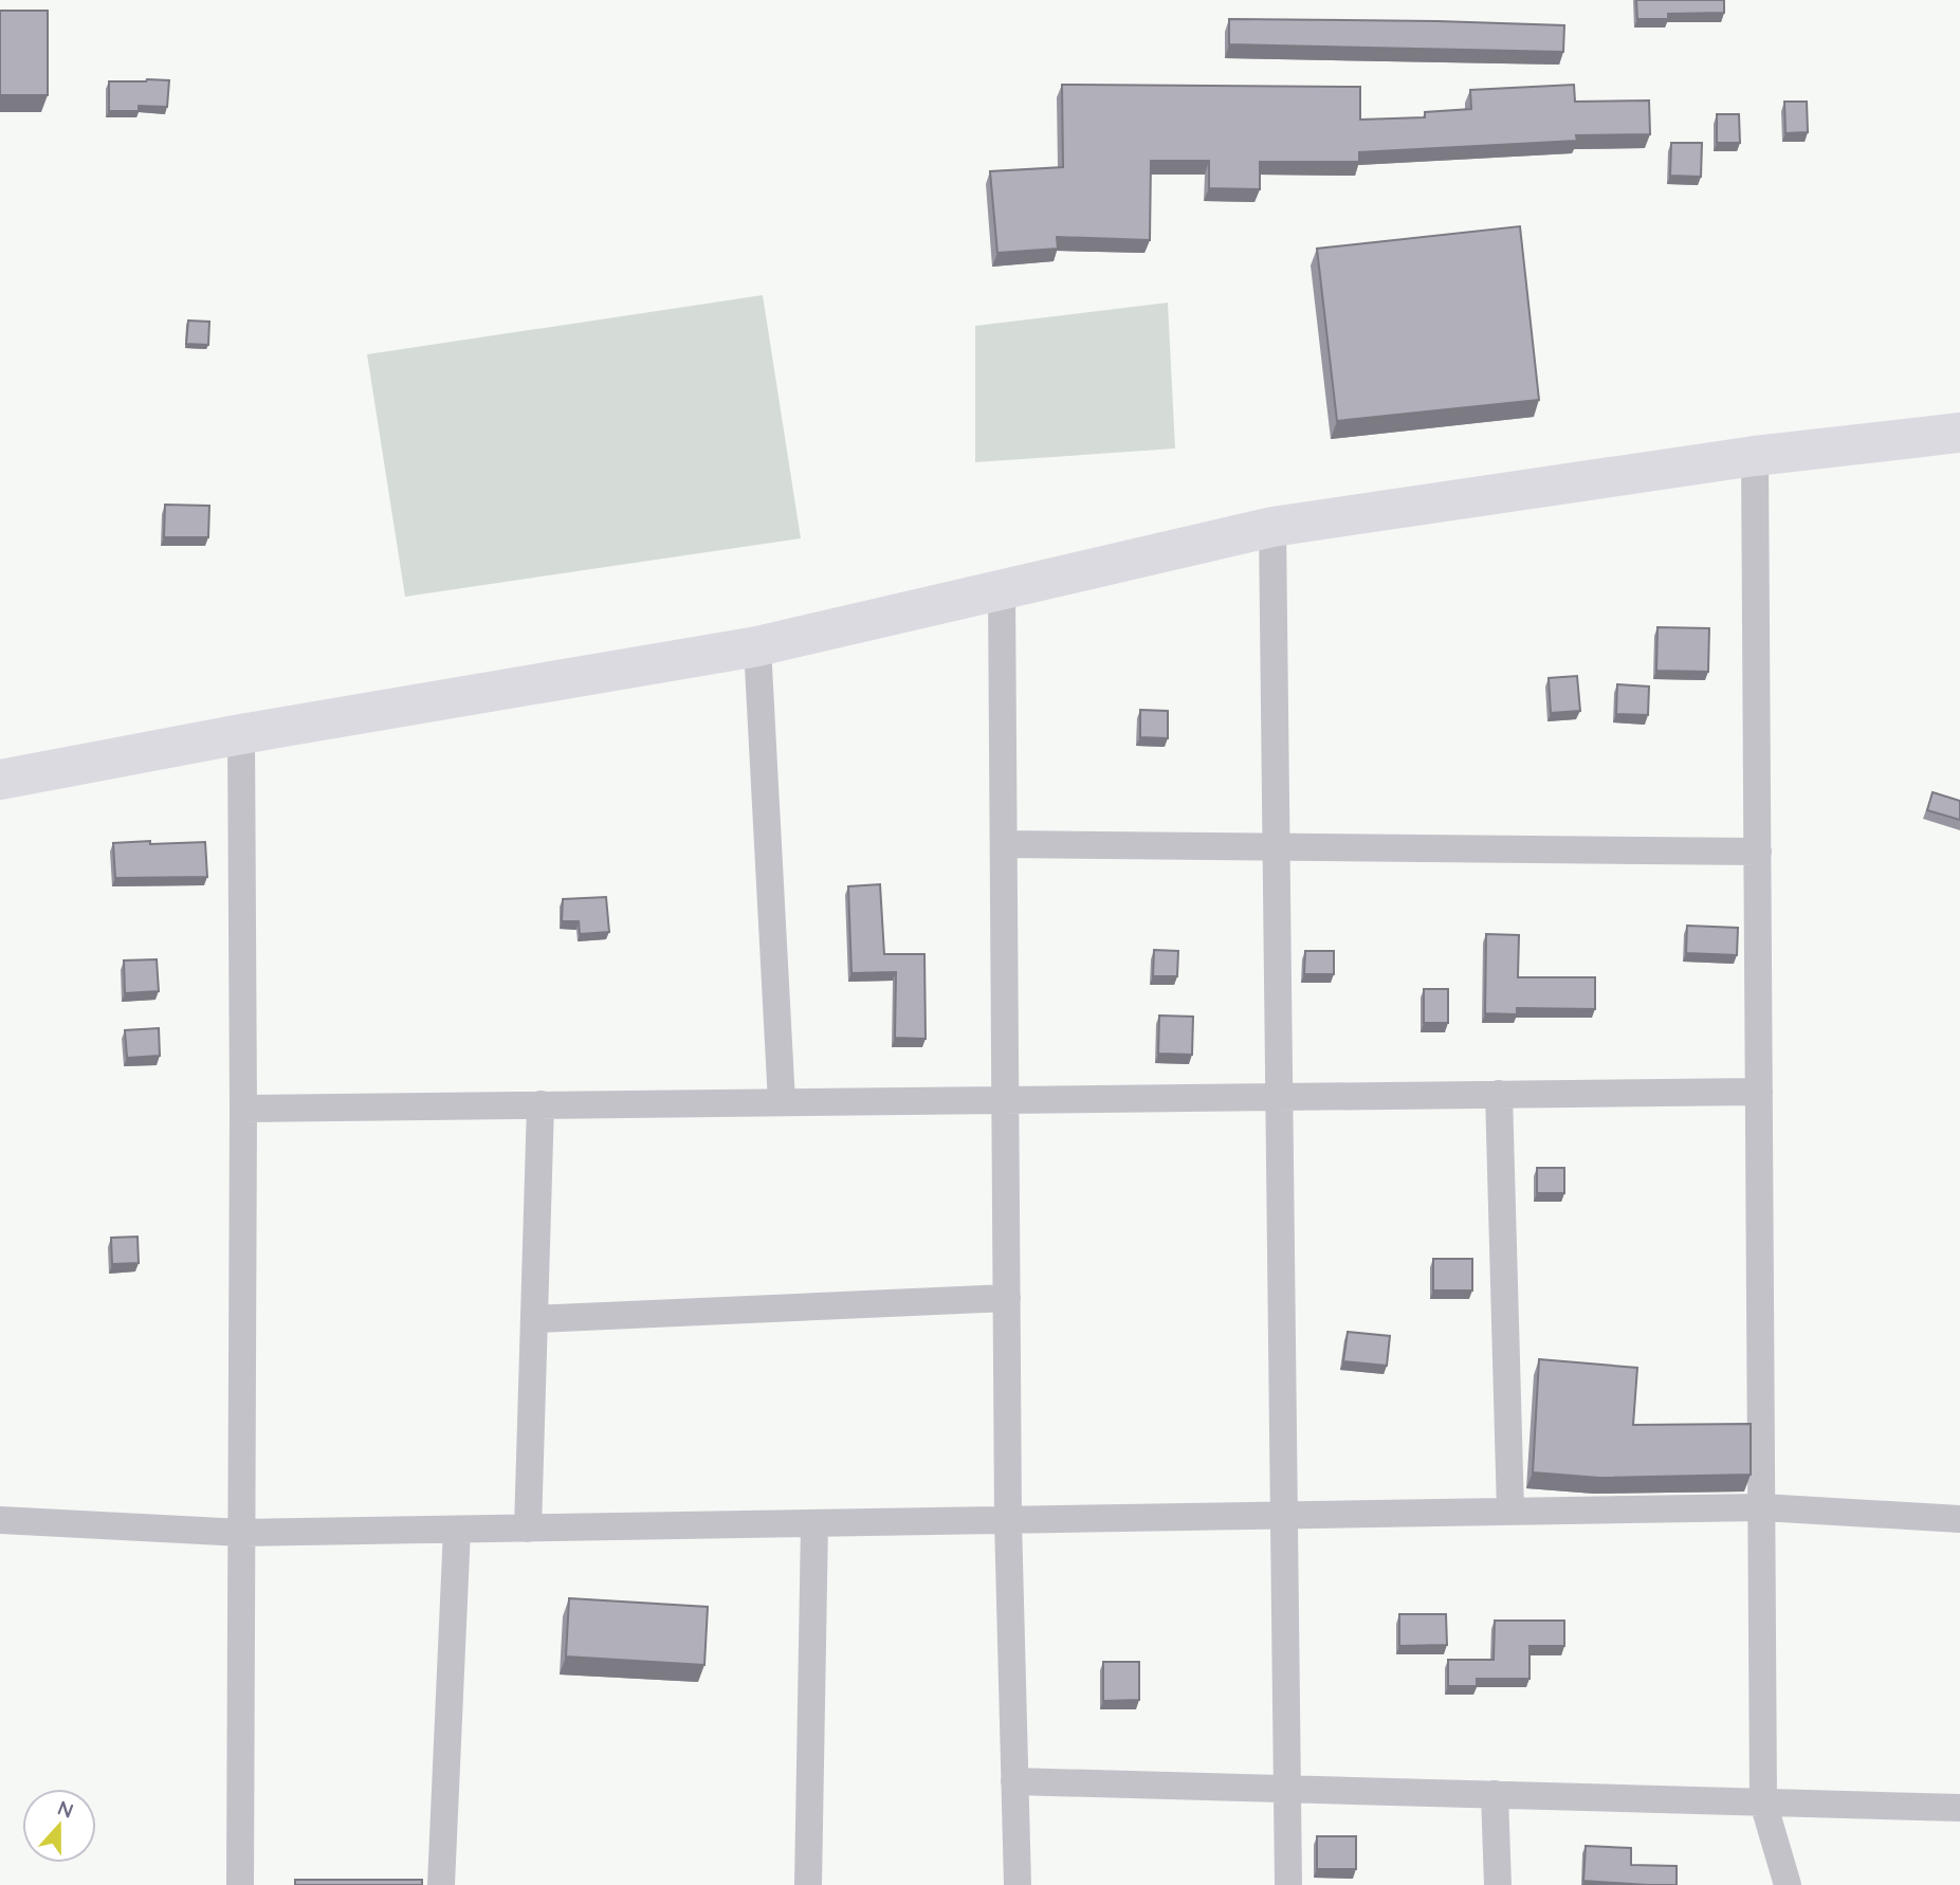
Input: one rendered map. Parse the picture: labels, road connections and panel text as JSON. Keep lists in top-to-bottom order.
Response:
{
  "north": "top"
}
